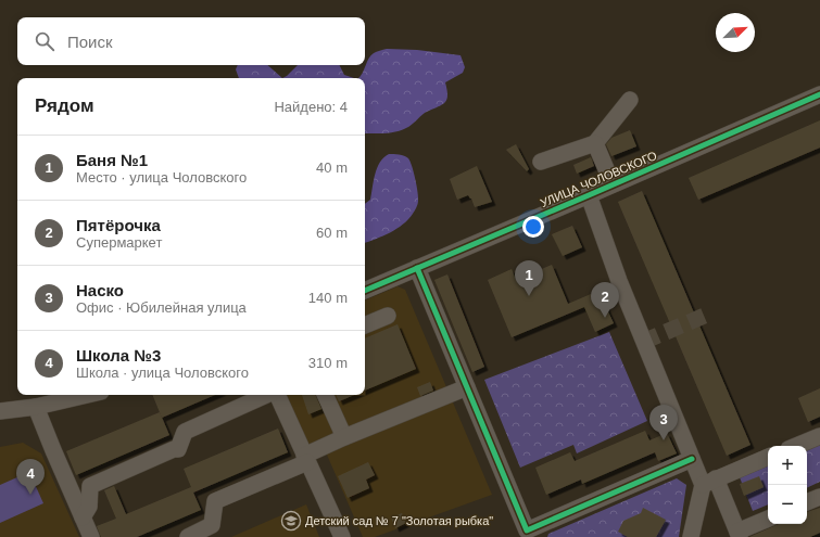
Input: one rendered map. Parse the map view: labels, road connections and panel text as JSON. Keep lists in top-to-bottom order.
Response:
{
  "streets": {
    "street": ["УЛИЦА ЧОЛОВСКОГО"]
  },
  "places": {
    "school or university": ["Детский сад № 7 \"Золотая рыбка\""]
  },
  "north": "top right",
  "page": {
    "search": "Поиск",
    "heading": ["Рядом", "Найдено: 4"],
    "list": [
      {
        "mark": "1",
        "name": "Баня №1",
        "note": "Место · улица Чоловского",
        "value": "40 m"
      },
      {
        "mark": "2",
        "name": "Пятёрочка",
        "note": "Супермаркет",
        "value": "60 m"
      },
      {
        "mark": "3",
        "name": "Наско",
        "note": "Офис · Юбилейная улица",
        "value": "140 m"
      },
      {
        "mark": "4",
        "name": "Школа №3",
        "note": "Школа · улица Чоловского",
        "value": "310 m"
      }
    ],
    "pins": [
      "1",
      "2",
      "3",
      "4"
    ],
    "map_buttons": ["+", "−"]
  }
}
